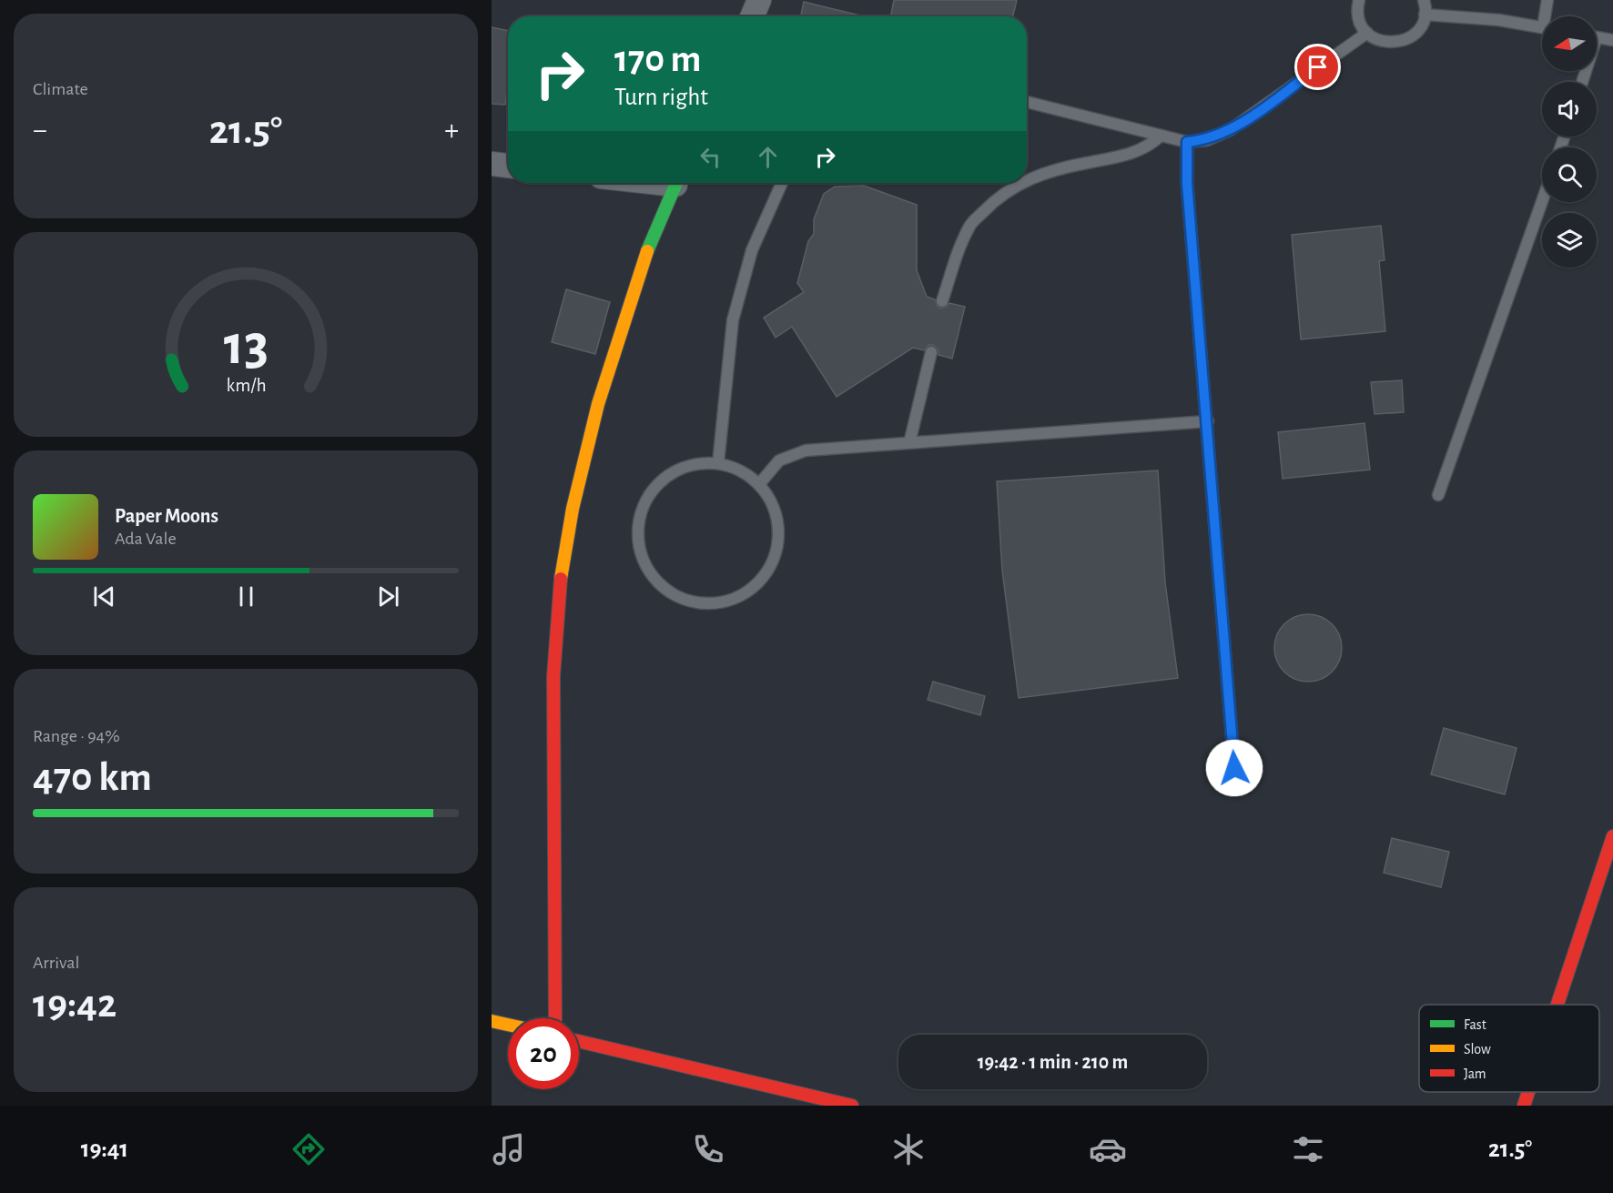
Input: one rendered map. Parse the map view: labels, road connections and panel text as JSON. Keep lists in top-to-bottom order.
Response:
{
  "legend": ["Fast", "Slow", "Jam"],
  "north": "left",
  "page": {
    "tile": [
      "Climate",
      ["Range · 94%", "470 km"],
      ["Arrival", "19:42"]
    ],
    "turn": ["170 m", "Turn right"],
    "heat": ["−", "21.5°", "+"],
    "song": ["Paper Moons", "Ada Vale"],
    "limit": "20",
    "trip": "19:42 · 1 min · 210 m",
    "tabs": ["19:41", "21.5°"],
    "gauge": ["13", "km/h"]
  }
}
